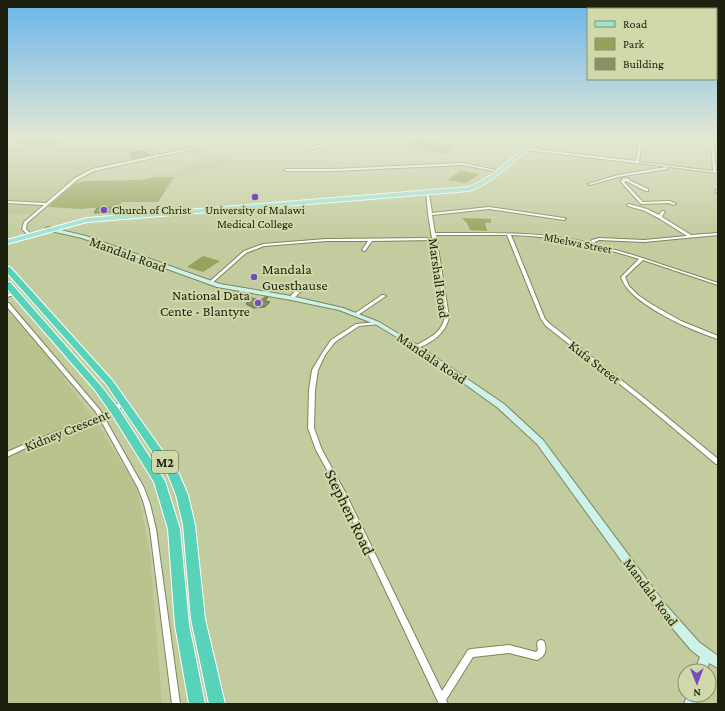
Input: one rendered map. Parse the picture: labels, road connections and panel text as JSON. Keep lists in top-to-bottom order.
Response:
{
  "streets": {
    "highway": ["M2"],
    "street": [
      "Mbelwa Street",
      "Mandala Road",
      "Marshall Road",
      "Kufa Street",
      "Kidney Crescent",
      "Stephen Road"
    ]
  },
  "crossings": [
    ["Mbelwa Street", "Mandala Road"],
    ["Mbelwa Street", "Marshall Road"],
    ["Mbelwa Street", "Kufa Street"],
    ["Mandala Road", "Marshall Road"],
    ["Mandala Road", "Stephen Road"],
    ["Kidney Crescent", "M2"]
  ],
  "places": [
    "University of Malawi Medical College",
    "Church of Christ",
    "Mandala Guesthause",
    "National Data Cente - Blantyre"
  ],
  "legend": ["Road", "Park", "Building"],
  "north": "bottom"
}
